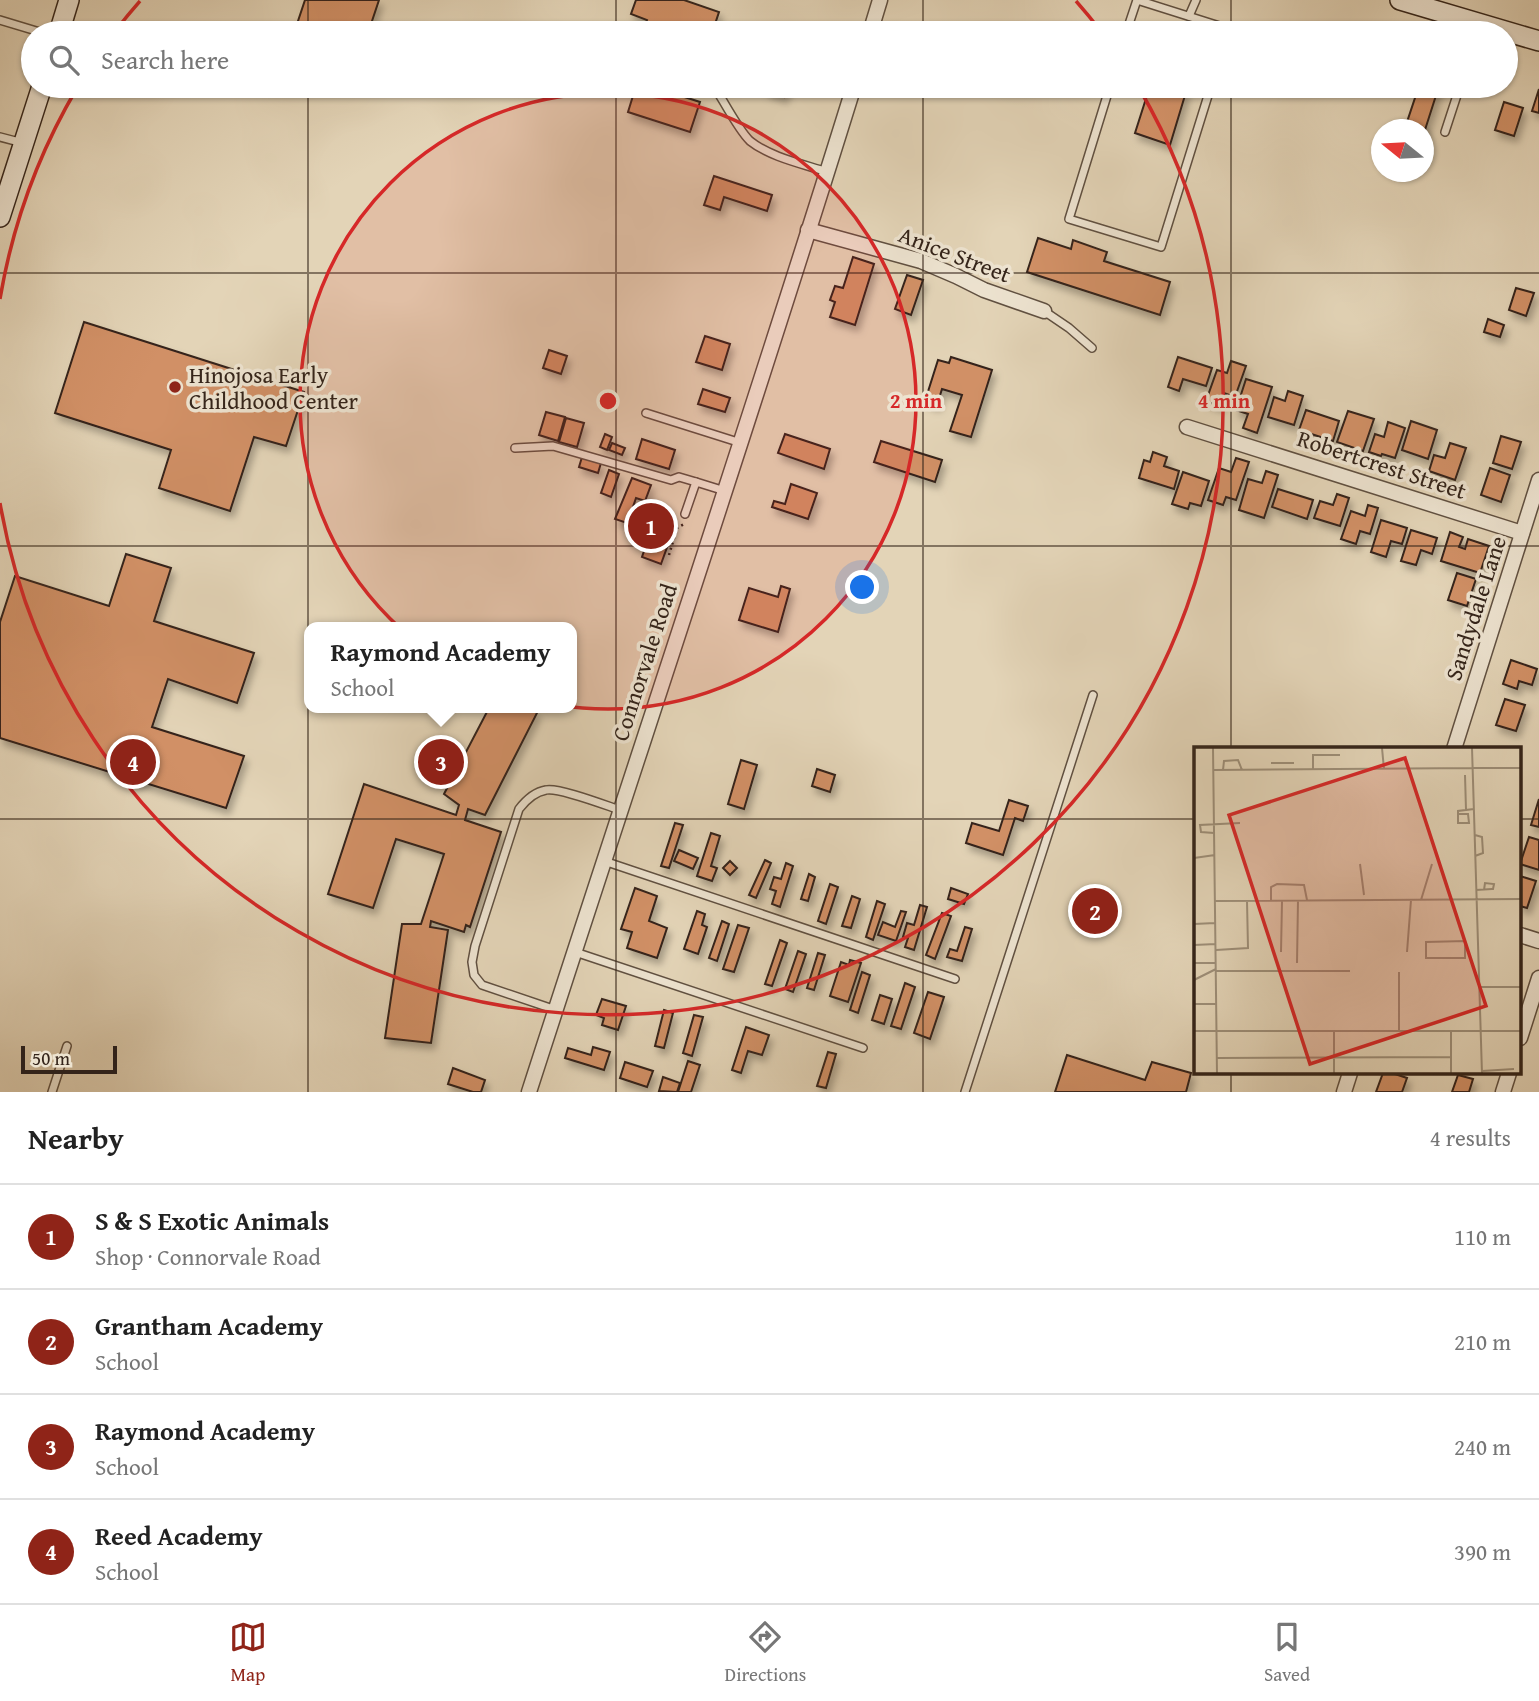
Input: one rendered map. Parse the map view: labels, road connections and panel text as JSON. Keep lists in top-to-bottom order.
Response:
{
  "streets": {
    "street": [
      "Anice Street",
      "Robertcrest Street",
      "Sandydale Lane",
      "Connorvale Road"
    ]
  },
  "crossings": [
    ["Anice Street", "Connorvale Road"],
    ["Robertcrest Street", "Sandydale Lane"]
  ],
  "places": ["Hinojosa Early Childhood Center"],
  "scale_bar": "50 m",
  "north": "left",
  "page": {
    "search": "Search here",
    "pins": [
      "1",
      "3",
      "4",
      "2"
    ],
    "popup": ["Raymond Academy", "School"],
    "scale": "50 m",
    "heading": ["Nearby", "4 results"],
    "list": [
      {
        "mark": "1",
        "name": "S & S Exotic Animals",
        "note": "Shop · Connorvale Road",
        "value": "110 m"
      },
      {
        "mark": "2",
        "name": "Grantham Academy",
        "note": "School",
        "value": "210 m"
      },
      {
        "mark": "3",
        "name": "Raymond Academy",
        "note": "School",
        "value": "240 m"
      },
      {
        "mark": "4",
        "name": "Reed Academy",
        "note": "School",
        "value": "390 m"
      }
    ],
    "nav": ["Map", "Directions", "Saved"]
  },
  "rings": ["2 min", "4 min"]
}
